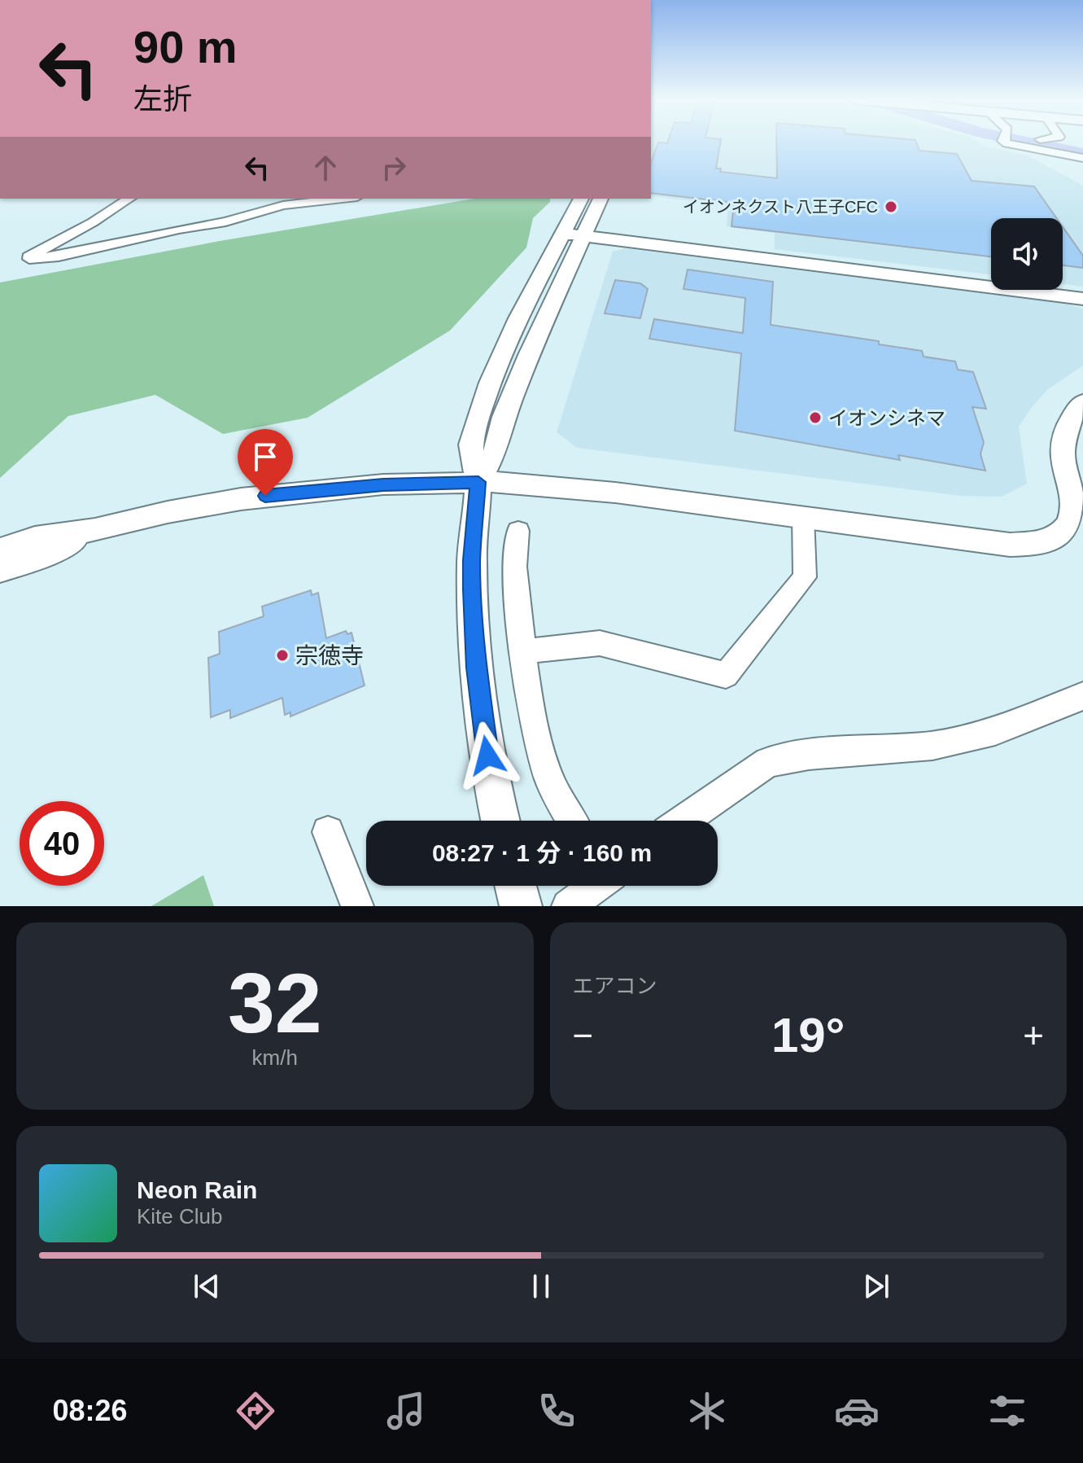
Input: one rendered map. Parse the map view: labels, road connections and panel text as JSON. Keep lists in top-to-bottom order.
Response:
{
  "places": ["イオンネクスト八王子CFC", "イオンシネマ", "宗徳寺"],
  "page": {
    "turn": ["90 m", "左折"],
    "limit": "40",
    "trip": "08:27 · 1 分 · 160 m",
    "tile": [
      ["32", "km/h"],
      "エアコン"
    ],
    "heat": ["−", "19°", "+"],
    "song": ["Neon Rain", "Kite Club"],
    "tabs": "08:26"
  }
}
